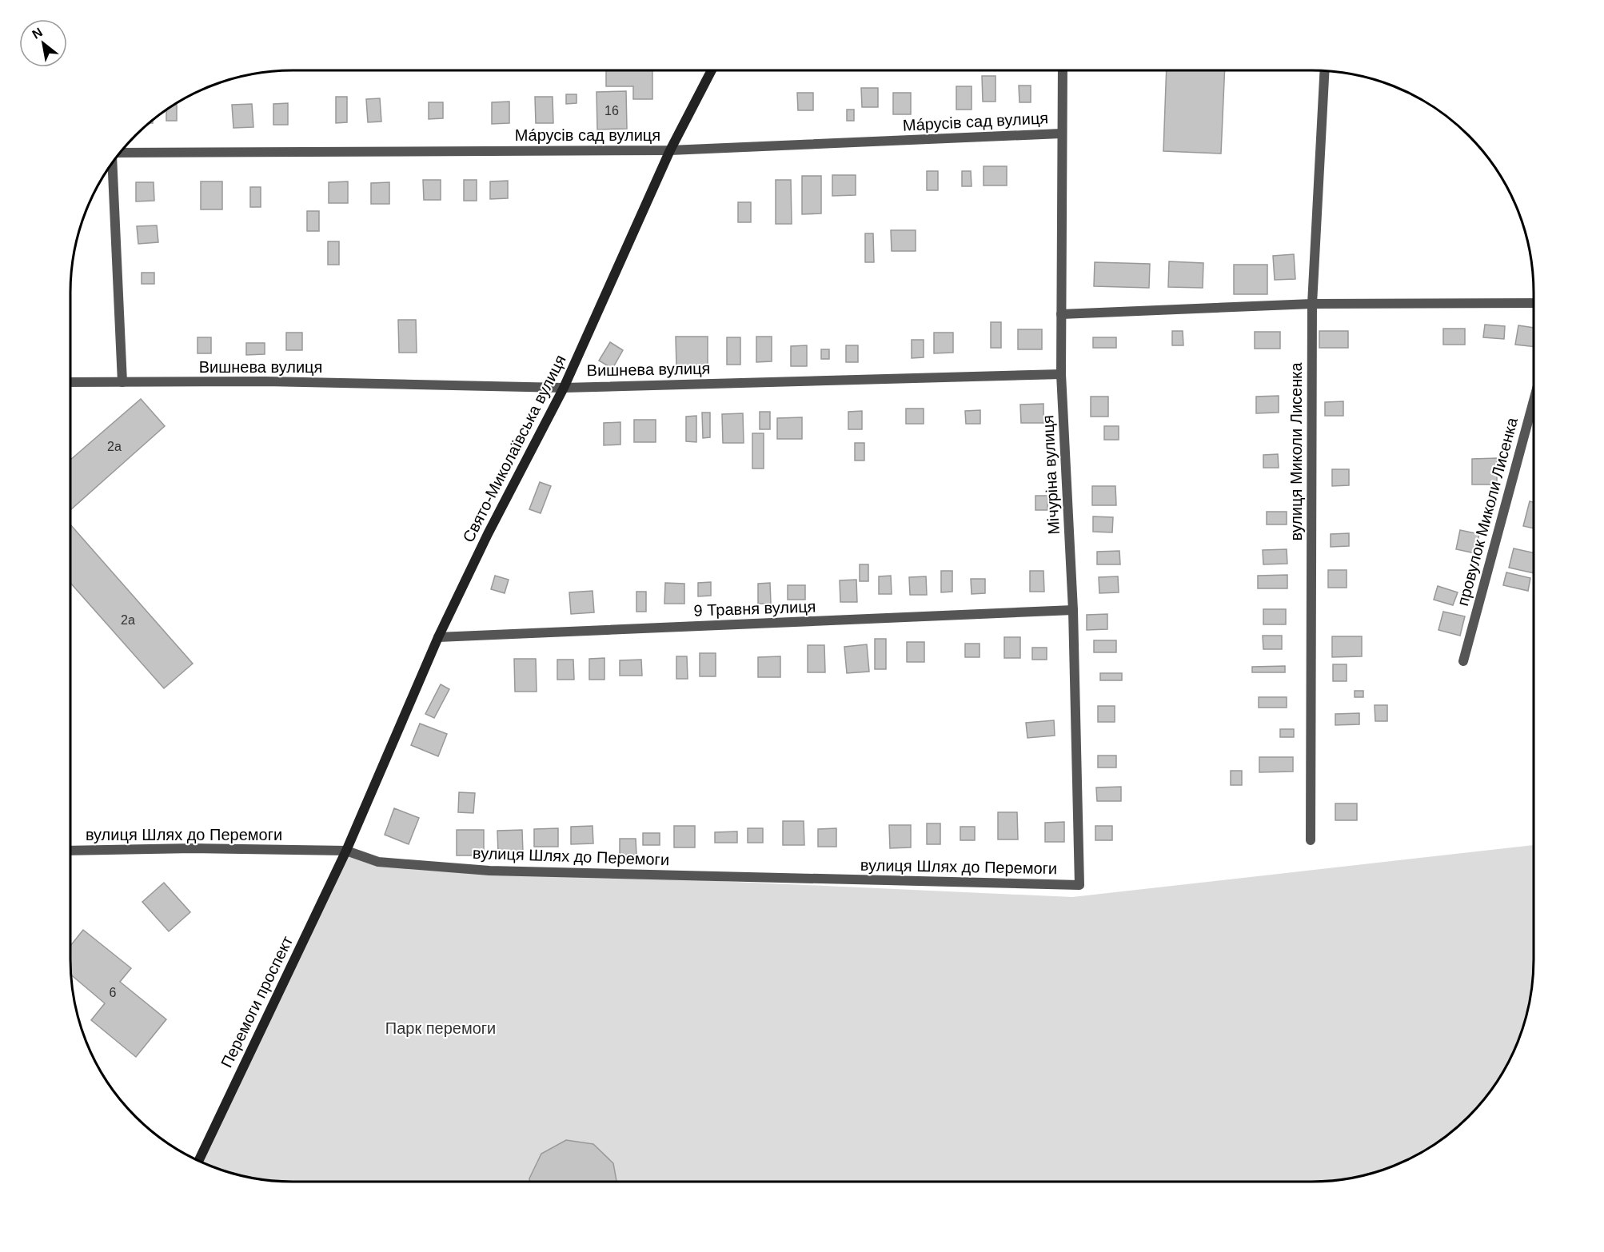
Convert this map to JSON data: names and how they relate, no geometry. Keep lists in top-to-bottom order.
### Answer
{
  "streets": {
    "street": [
      "Мáрусів сад вулиця",
      "Вишнева вулиця",
      "Свято-Миколаївська вулиця",
      "вулиця Миколи Лисенка",
      "Мічуріна вулиця",
      "провулок Миколи Лисенка",
      "9 Травня вулиця",
      "вулиця Шлях до Перемоги",
      "Перемоги проспект"
    ]
  },
  "crossings": [
    ["Мáрусів сад вулиця", "Свято-Миколаївська вулиця"],
    ["Мáрусів сад вулиця", "Мічуріна вулиця"],
    ["Вишнева вулиця", "Свято-Миколаївська вулиця"],
    ["Вишнева вулиця", "Мічуріна вулиця"],
    ["Свято-Миколаївська вулиця", "9 Травня вулиця"],
    ["Свято-Миколаївська вулиця", "вулиця Шлях до Перемоги"],
    ["Свято-Миколаївська вулиця", "Перемоги проспект"],
    ["Мічуріна вулиця", "9 Травня вулиця"],
    ["Мічуріна вулиця", "вулиця Шлях до Перемоги"],
    ["вулиця Шлях до Перемоги", "Перемоги проспект"]
  ],
  "parks": ["Парк перемоги"],
  "house_numbers": [
    "16",
    "2а",
    "2а",
    "6"
  ],
  "north": "top left"
}
